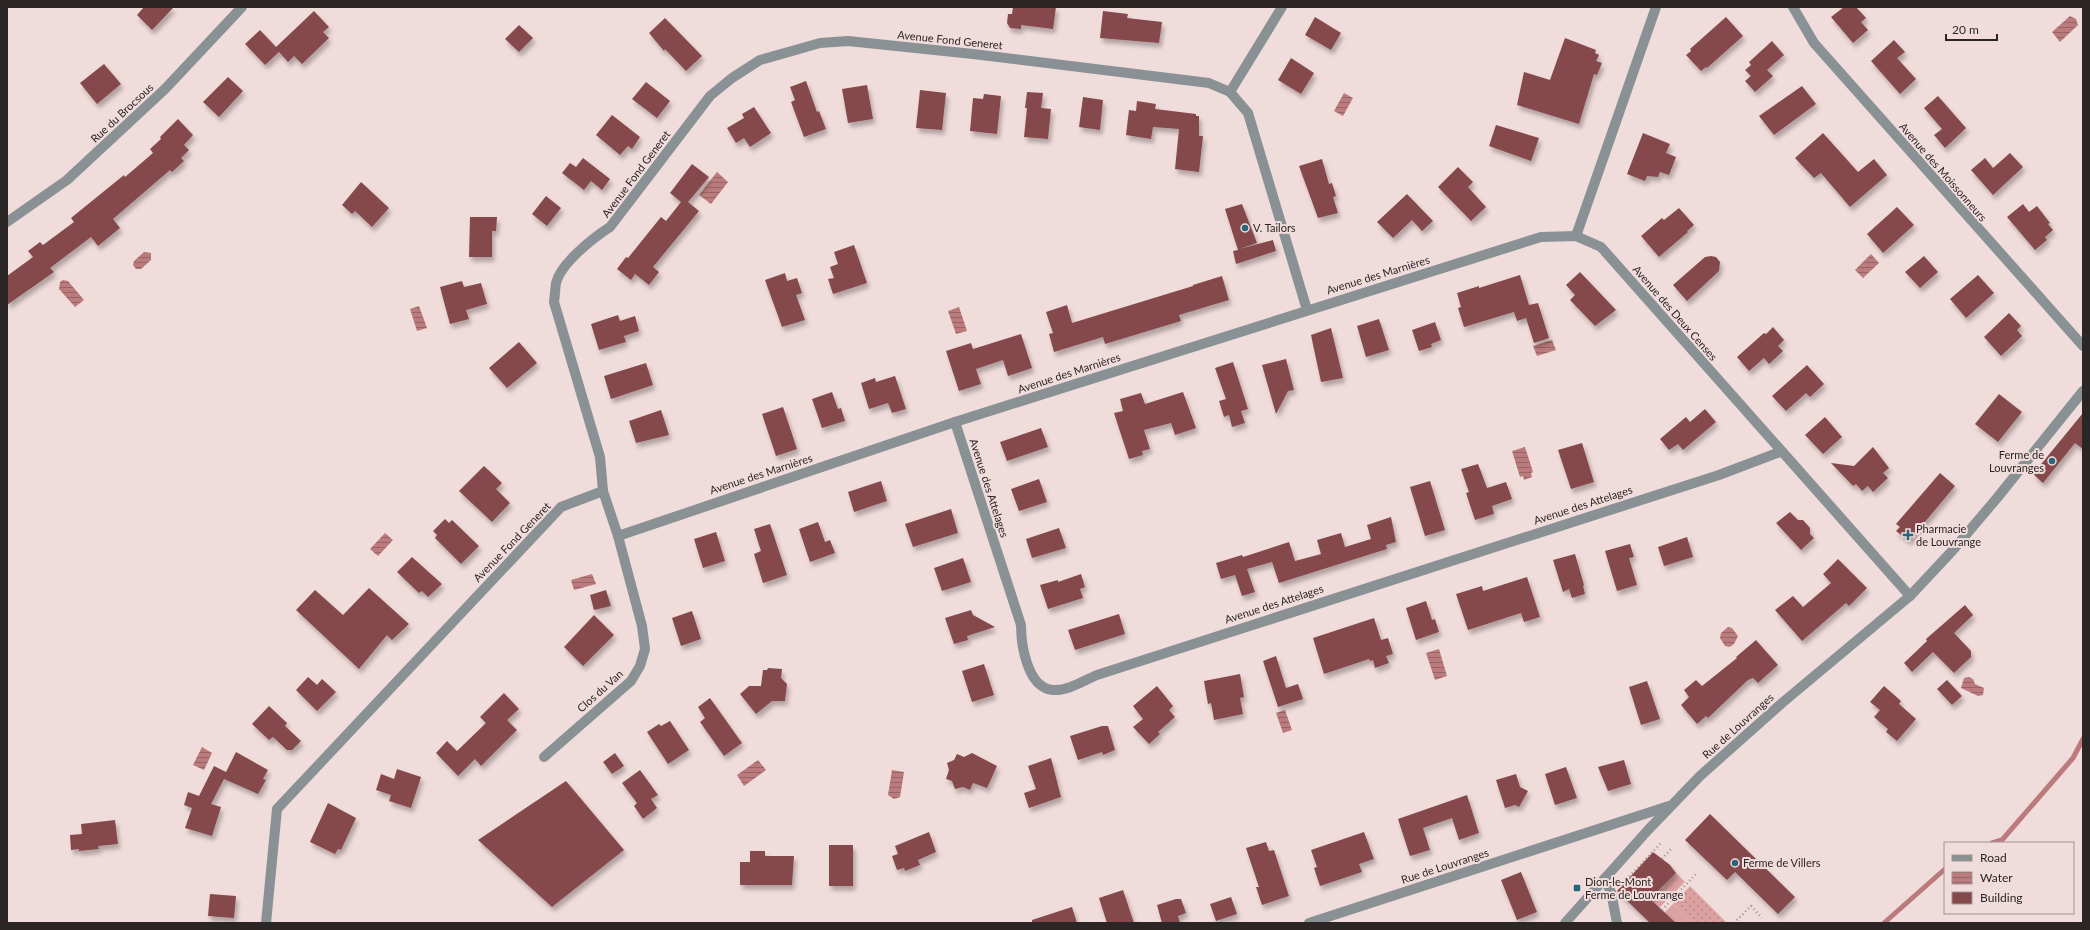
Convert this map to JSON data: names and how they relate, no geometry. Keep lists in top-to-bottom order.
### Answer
{
  "streets": {
    "street": [
      "Avenue Fond Generet",
      "Rue du Brocsous",
      "Avenue des Moissonneurs",
      "Avenue des Marnières",
      "Avenue des Deux Censes",
      "Avenue des Attelages",
      "Clos du Van",
      "Rue de Louvranges"
    ]
  },
  "crossings": [
    ["Avenue Fond Generet", "Avenue des Marnières"],
    ["Avenue des Marnières", "Avenue des Deux Censes"],
    ["Avenue des Marnières", "Avenue des Attelages"],
    ["Avenue des Marnières", "Clos du Van"],
    ["Avenue des Deux Censes", "Avenue des Attelages"],
    ["Avenue des Deux Censes", "Rue de Louvranges"]
  ],
  "places": {
    "other": ["V. Tailors", "Ferme de Louvranges", "Ferme de Villers"],
    "health": ["Pharmacie de Louvrange"],
    "transit": ["Dion-le-Mont Ferme de Louvrange"]
  },
  "legend": ["Road", "Water", "Building"],
  "scale_bar": "20 m"
}
